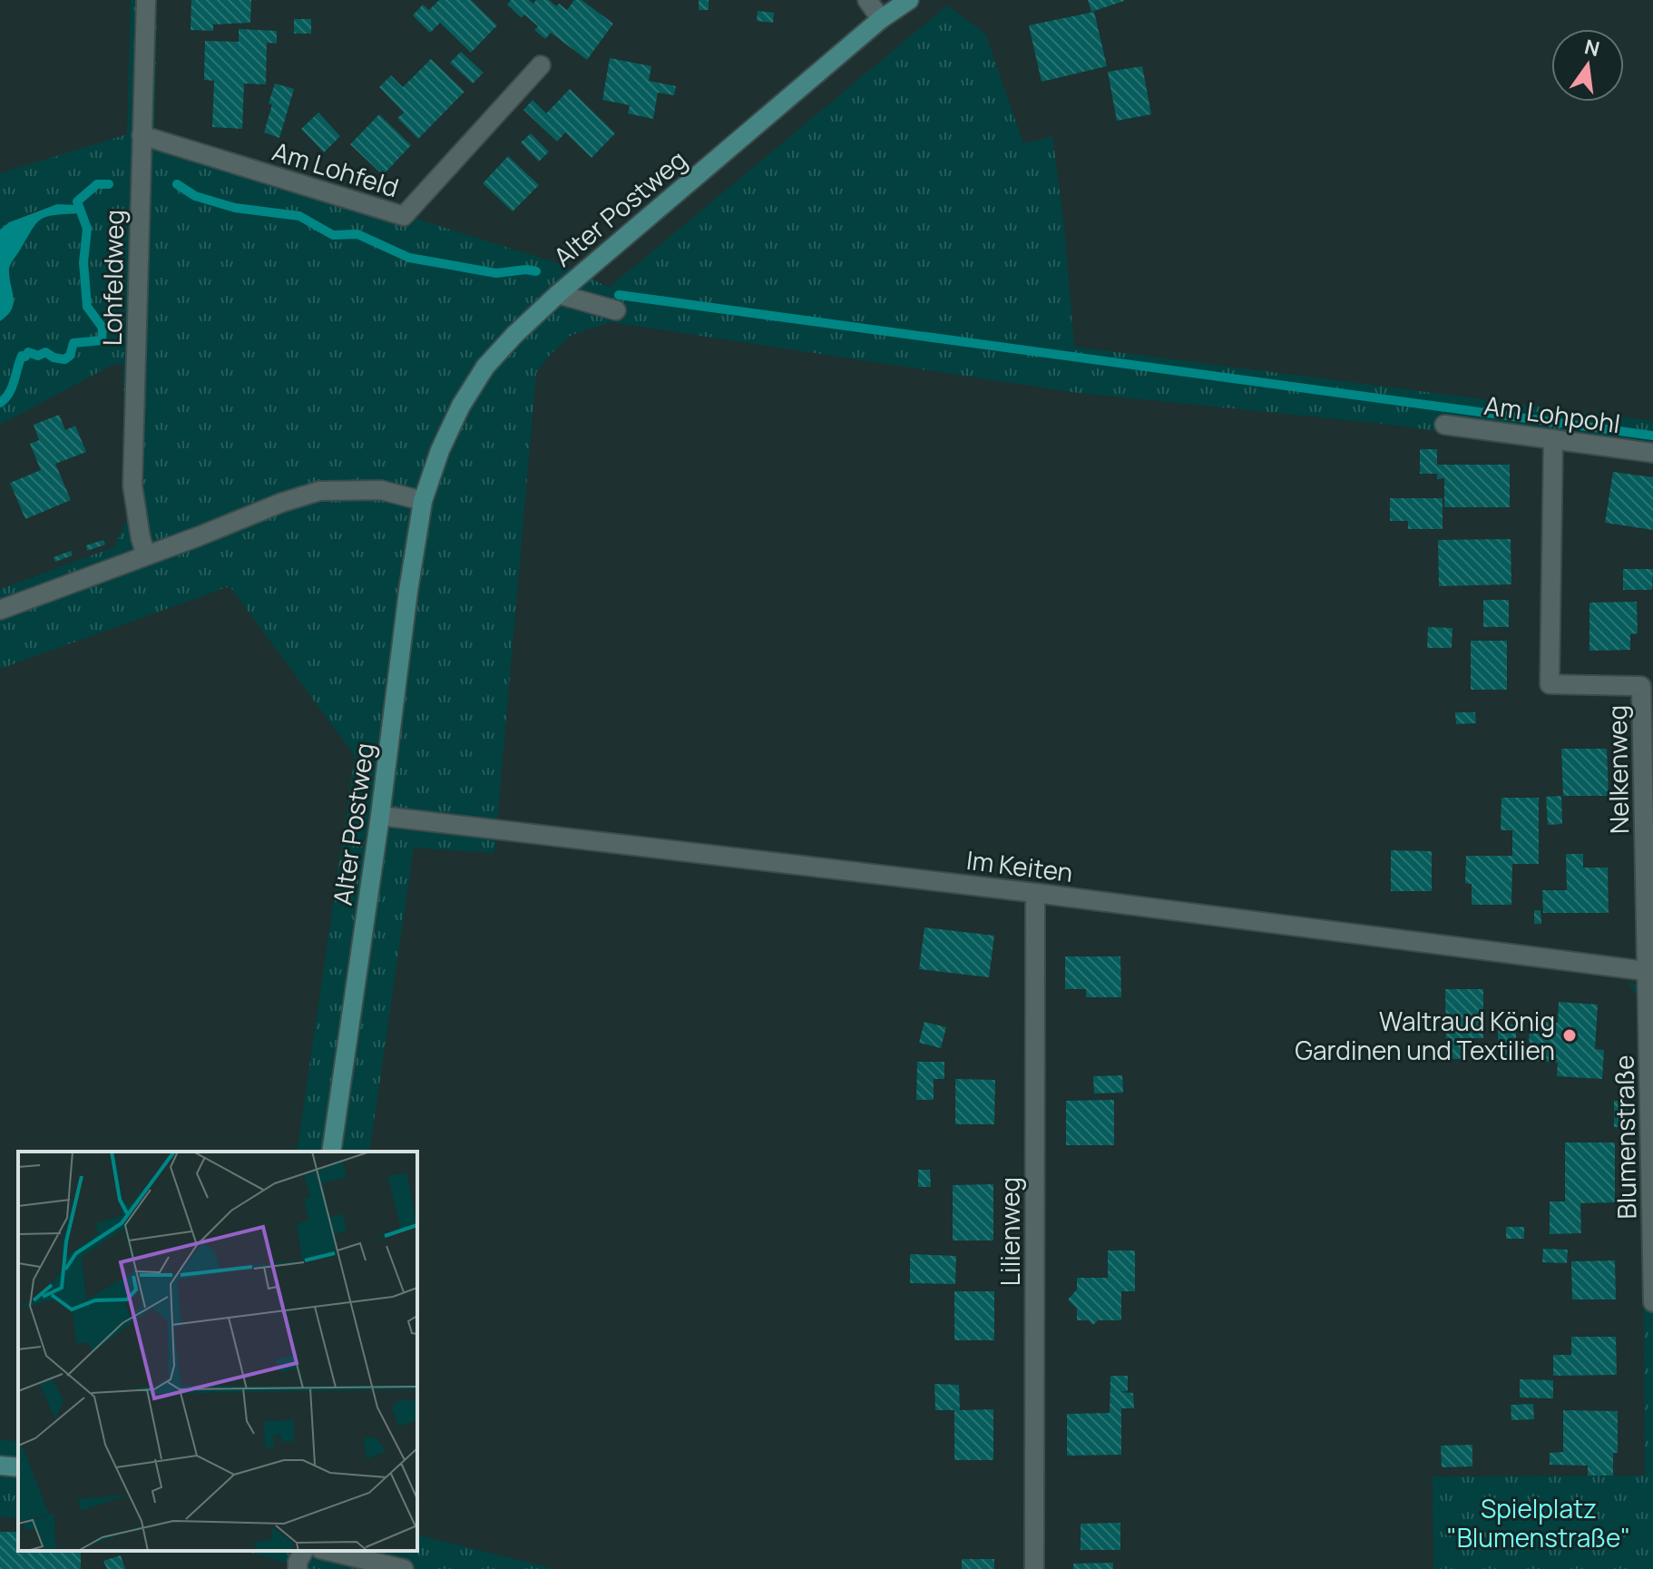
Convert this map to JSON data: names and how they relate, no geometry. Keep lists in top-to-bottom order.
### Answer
{
  "streets": {
    "street": [
      "Am Lohfeld",
      "Alter Postweg",
      "Lohfeldweg",
      "Am Lohpohl",
      "Nelkenweg",
      "Im Keiten",
      "Blumenstraße",
      "Lilienweg"
    ]
  },
  "crossings": [
    ["Am Lohfeld", "Lohfeldweg"],
    ["Alter Postweg", "Im Keiten"],
    ["Am Lohpohl", "Nelkenweg"],
    ["Nelkenweg", "Im Keiten"],
    ["Nelkenweg", "Blumenstraße"],
    ["Im Keiten", "Blumenstraße"],
    ["Im Keiten", "Lilienweg"]
  ],
  "parks": ["Spielplatz \"Blumenstraße\""],
  "places": ["Waltraud König Gardinen und Textilien"],
  "north": "top"
}
